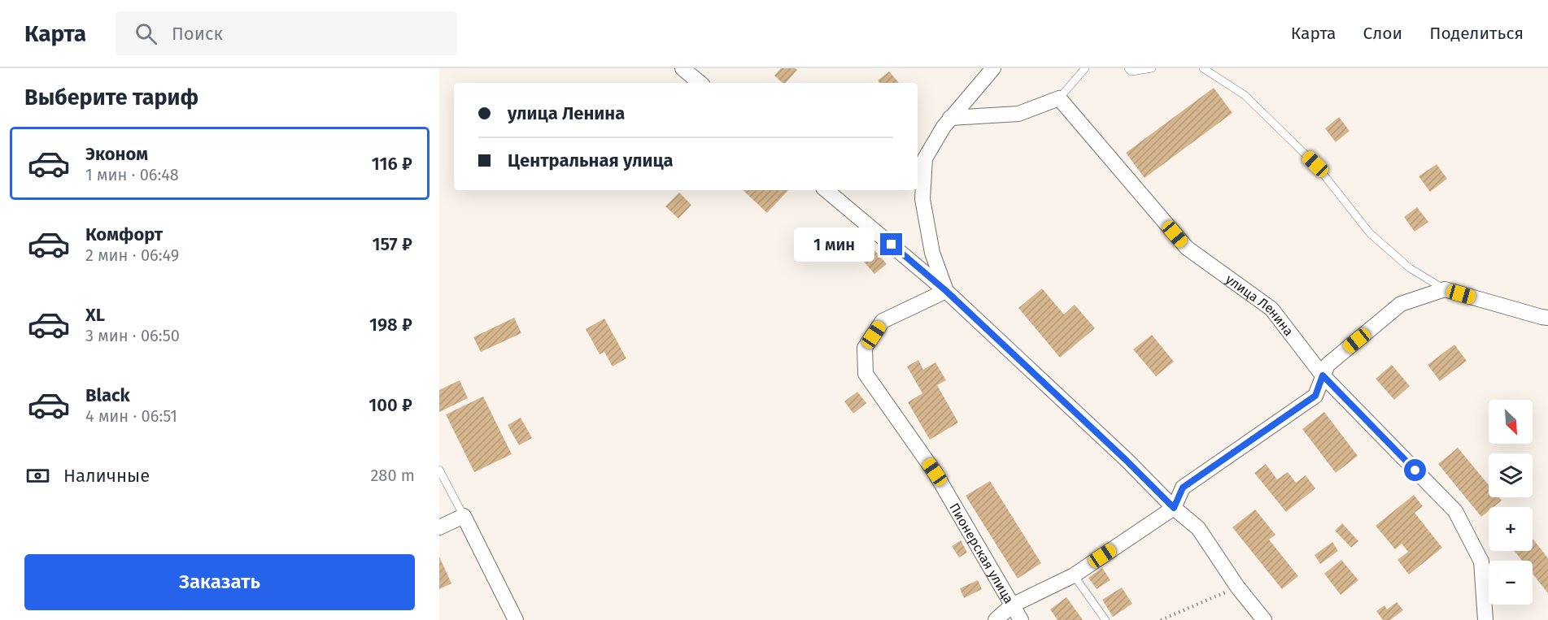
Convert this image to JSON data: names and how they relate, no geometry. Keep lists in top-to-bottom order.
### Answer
{
  "streets": {
    "street": ["улица Ленина", "Пионерская улица"]
  },
  "north": "bottom right",
  "page": {
    "header": "Карта",
    "search": "Поиск",
    "nav": ["Карта", "Слои", "Поделиться"],
    "heading": "Выберите тариф",
    "banner": ["улица Ленина", "Центральная улица"],
    "list": [
      {
        "name": "Эконом",
        "note": "1 мин · 06:48",
        "value": "116 ₽"
      },
      {
        "name": "Комфорт",
        "note": "2 мин · 06:49",
        "value": "157 ₽"
      },
      {
        "name": "XL",
        "note": "3 мин · 06:50",
        "value": "198 ₽"
      },
      {
        "name": "Black",
        "note": "4 мин · 06:51",
        "value": "100 ₽"
      }
    ],
    "bubble": "1 мин",
    "map_buttons": ["+", "−"],
    "pay": ["Наличные", "280 m"],
    "buttons": "Заказать"
  }
}
